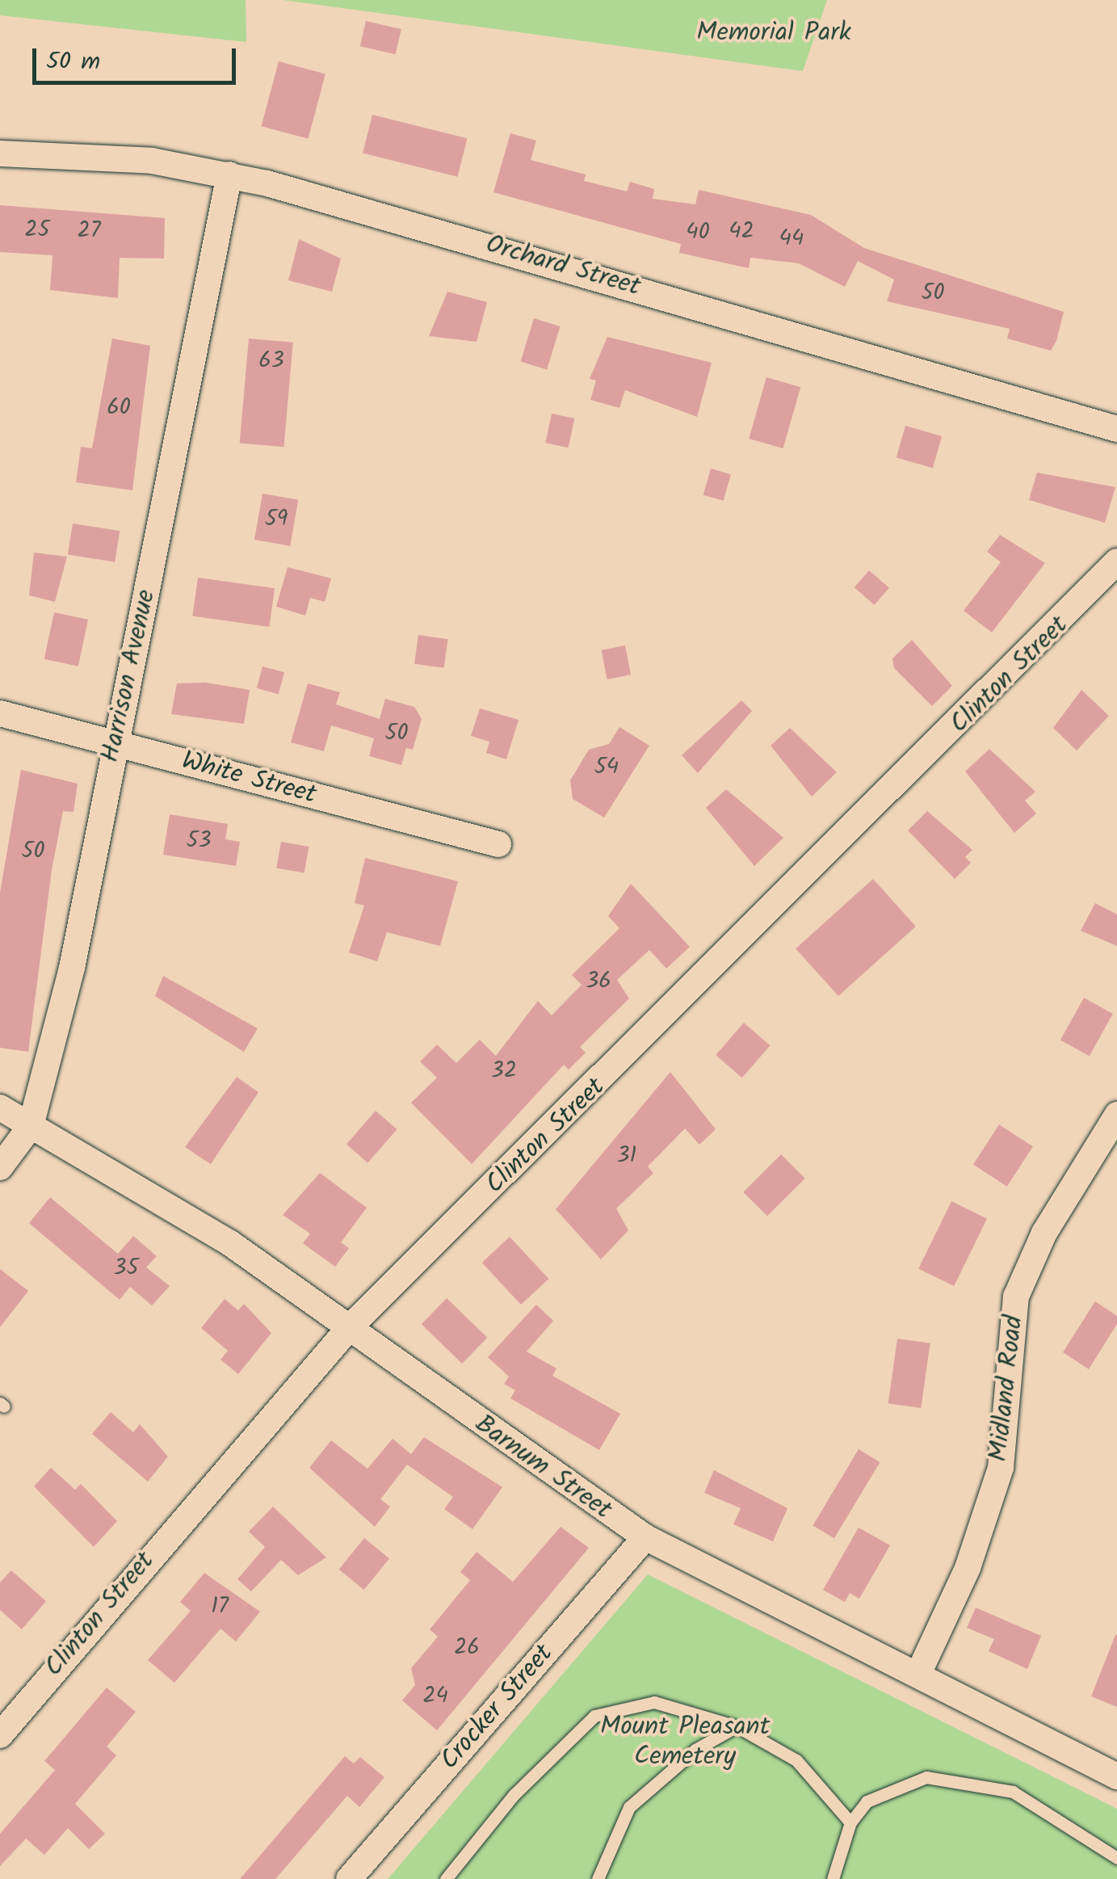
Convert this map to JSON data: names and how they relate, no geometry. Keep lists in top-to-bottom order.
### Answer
{
  "streets": {
    "street": [
      "Orchard Street",
      "Clinton Street",
      "Harrison Avenue",
      "White Street",
      "Midland Road",
      "Barnum Street",
      "Crocker Street"
    ]
  },
  "crossings": [
    ["Orchard Street", "Harrison Avenue"],
    ["Clinton Street", "Barnum Street"],
    ["Harrison Avenue", "White Street"],
    ["Harrison Avenue", "Barnum Street"],
    ["Midland Road", "Barnum Street"],
    ["Barnum Street", "Crocker Street"]
  ],
  "parks": ["Memorial Park", "Mount Pleasant Cemetery"],
  "house_numbers": [
    "25",
    "27",
    "42",
    "40",
    "44",
    "50",
    "63",
    "60",
    "59",
    "50",
    "54",
    "53",
    "50",
    "36",
    "32",
    "31",
    "35",
    "17",
    "26",
    "24"
  ],
  "scale_bar": "50 m"
}
